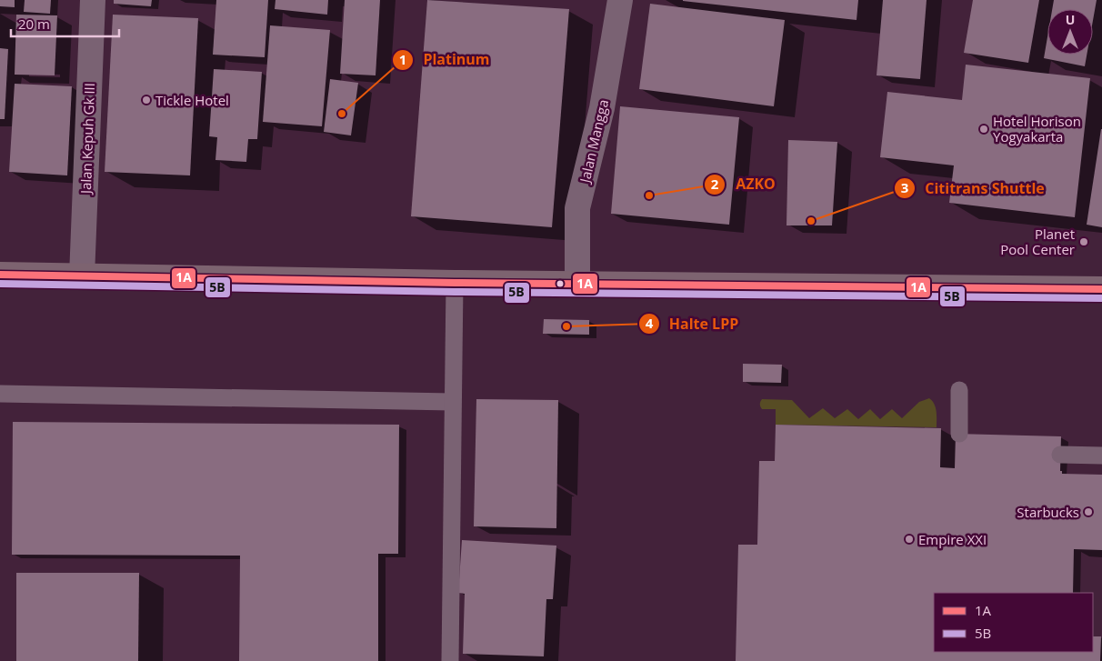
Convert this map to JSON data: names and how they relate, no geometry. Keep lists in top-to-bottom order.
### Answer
{
  "streets": {
    "street": ["Jalan Kepuh Gk III", "Jalan Mangga"]
  },
  "places": [
    "Tickle Hotel",
    "Platinum",
    "Hotel Horison Yogyakarta",
    "AZKO",
    "Cititrans Shuttle",
    "Planet Pool Center",
    "Halte LPP",
    "Starbucks",
    "Empire XXI"
  ],
  "lines": ["transit line 1A", "transit line 5B"],
  "legend": ["1A", "5B"],
  "scale_bar": "20 m",
  "north": "top"
}
